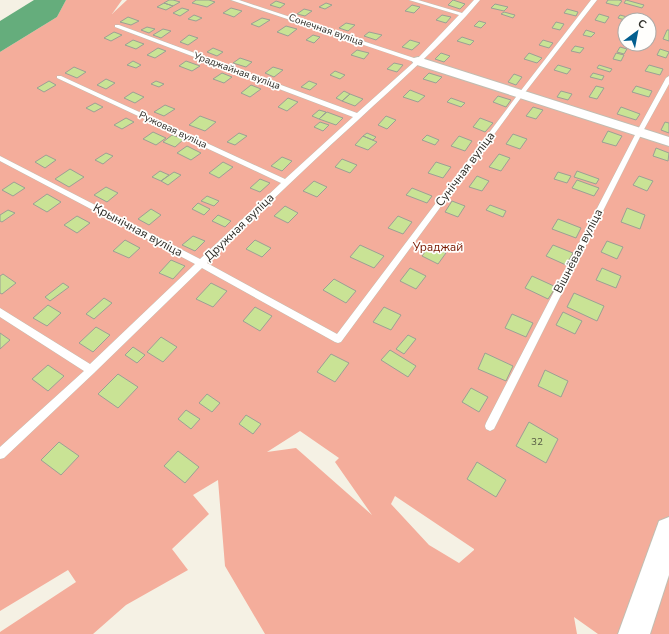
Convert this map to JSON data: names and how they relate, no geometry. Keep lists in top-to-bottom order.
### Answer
{
  "streets": {
    "lane": [
      "Сонечная вуліца",
      "Ураджайная вуліца",
      "Ружовая вуліца",
      "Сунічная вуліца",
      "Дружная вуліца",
      "Крынічная вуліца",
      "Вішнёвая вуліца"
    ]
  },
  "crossings": [
    ["Сонечная вуліца", "Дружная вуліца"],
    ["Ураджайная вуліца", "Дружная вуліца"],
    ["Ружовая вуліца", "Дружная вуліца"],
    ["Сунічная вуліца", "Крынічная вуліца"],
    ["Дружная вуліца", "Крынічная вуліца"]
  ],
  "parks": ["Ураджай"],
  "house_numbers": ["32"],
  "north": "top right"
}
